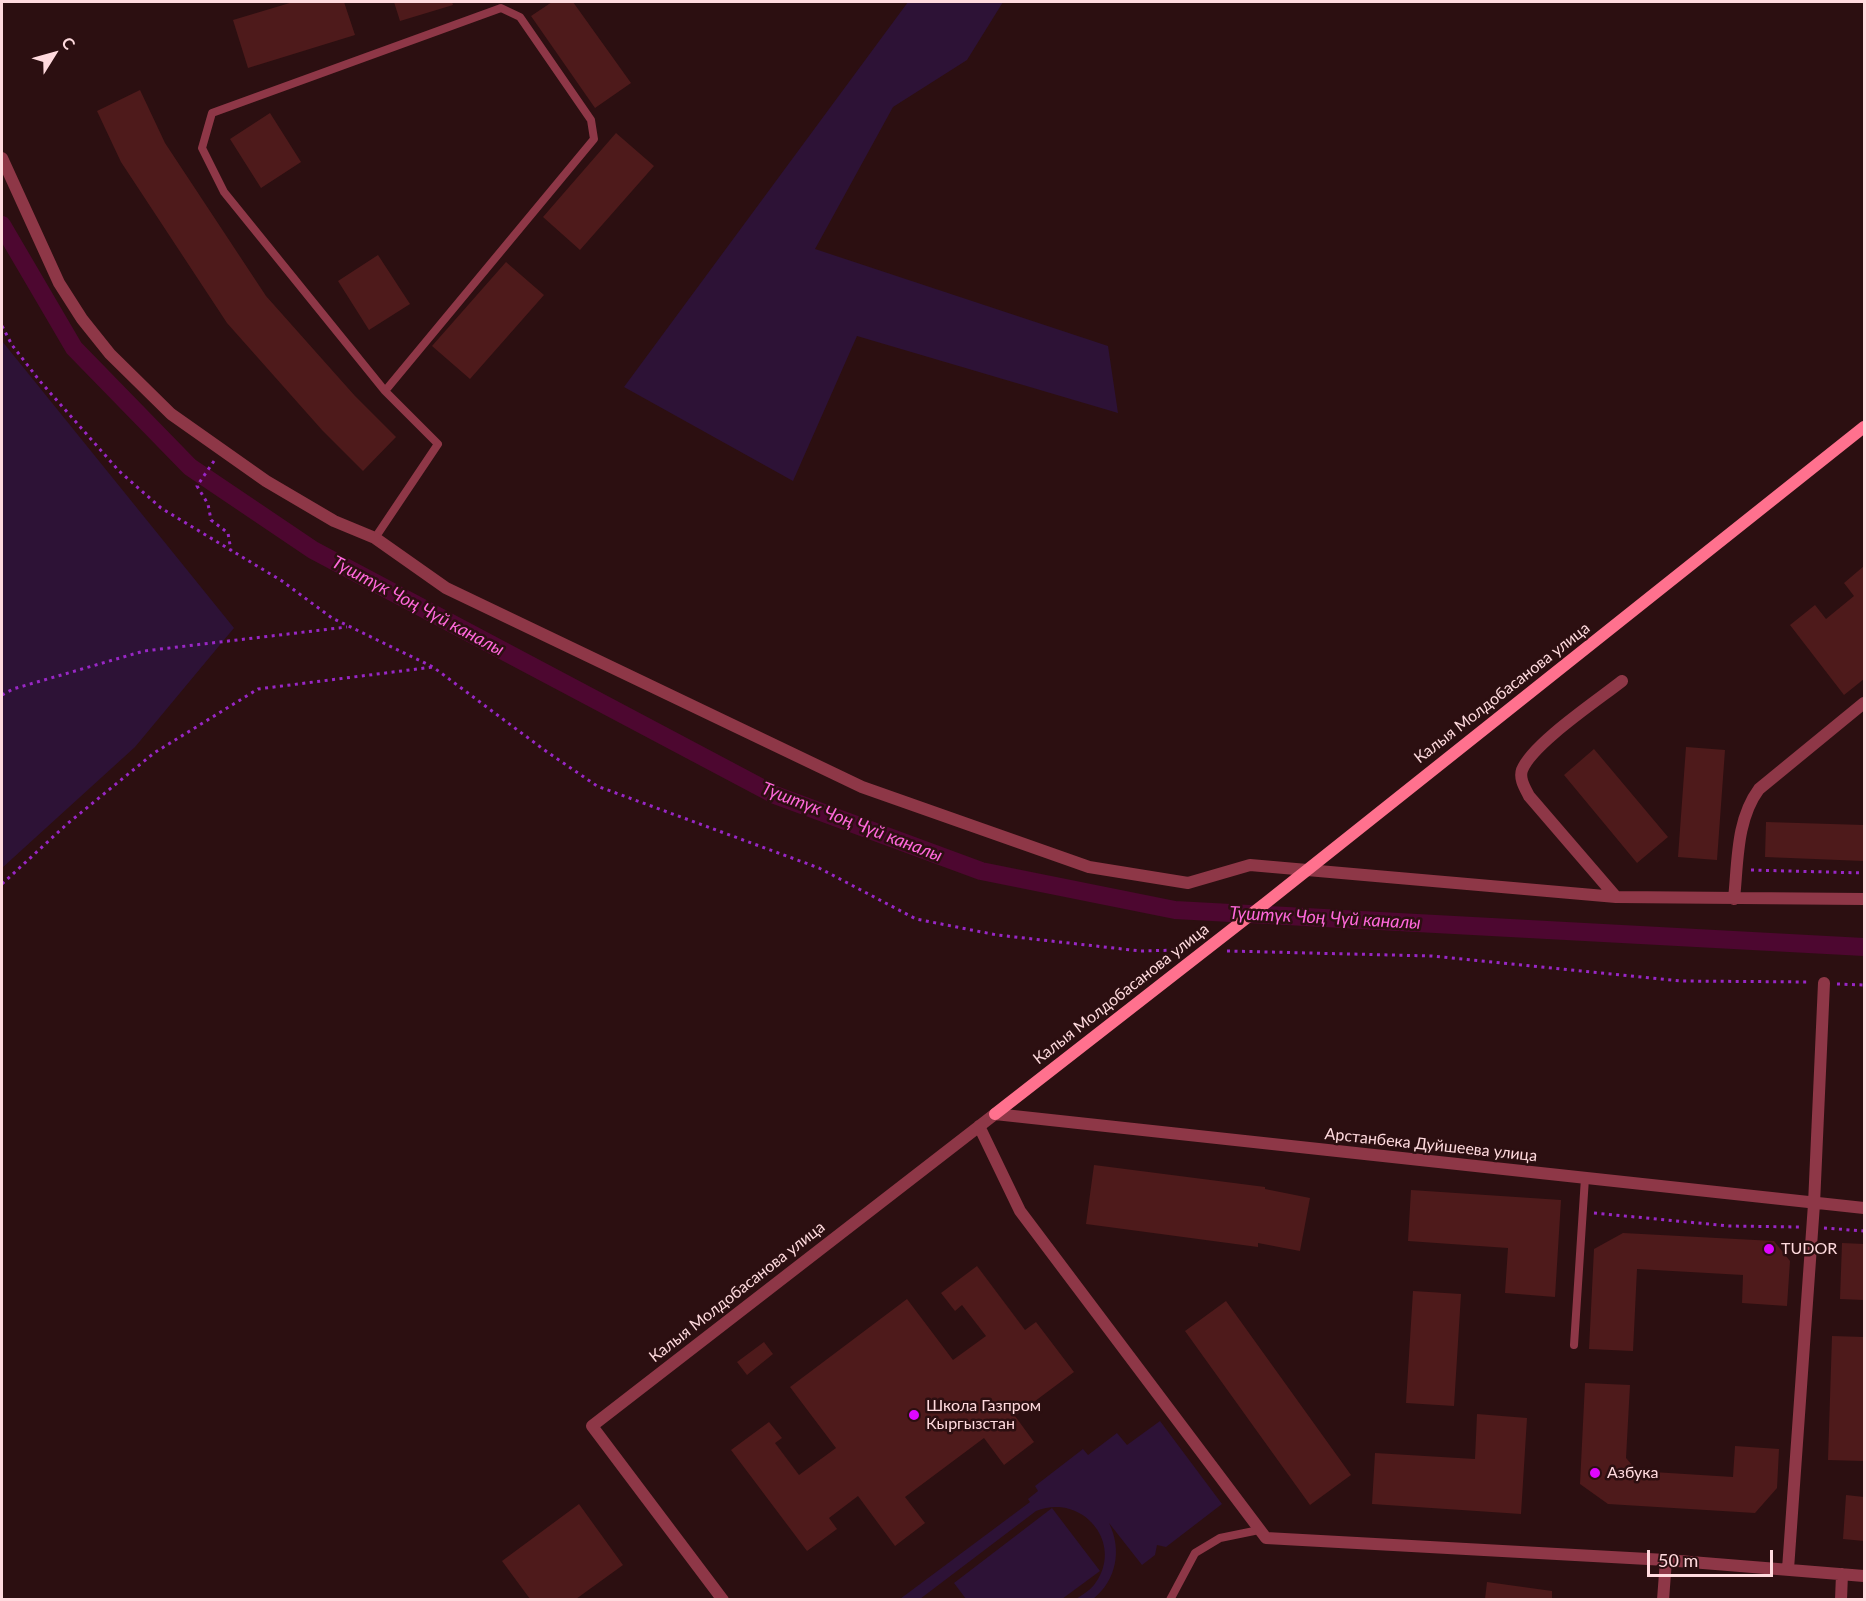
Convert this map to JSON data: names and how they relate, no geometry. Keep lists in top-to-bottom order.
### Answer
{
  "streets": {
    "street": ["Калыя Молдобасанова улица", "Арстанбека Дуйшеева улица"]
  },
  "crossings": [
    ["Калыя Молдобасанова улица", "Арстанбека Дуйшеева улица"]
  ],
  "water": ["Түштүк Чоң Чүй каналы"],
  "places": ["TUDOR", "Школа Газпром Кыргызстан", "Азбука"],
  "scale_bar": "50 m",
  "north": "top right"
}
